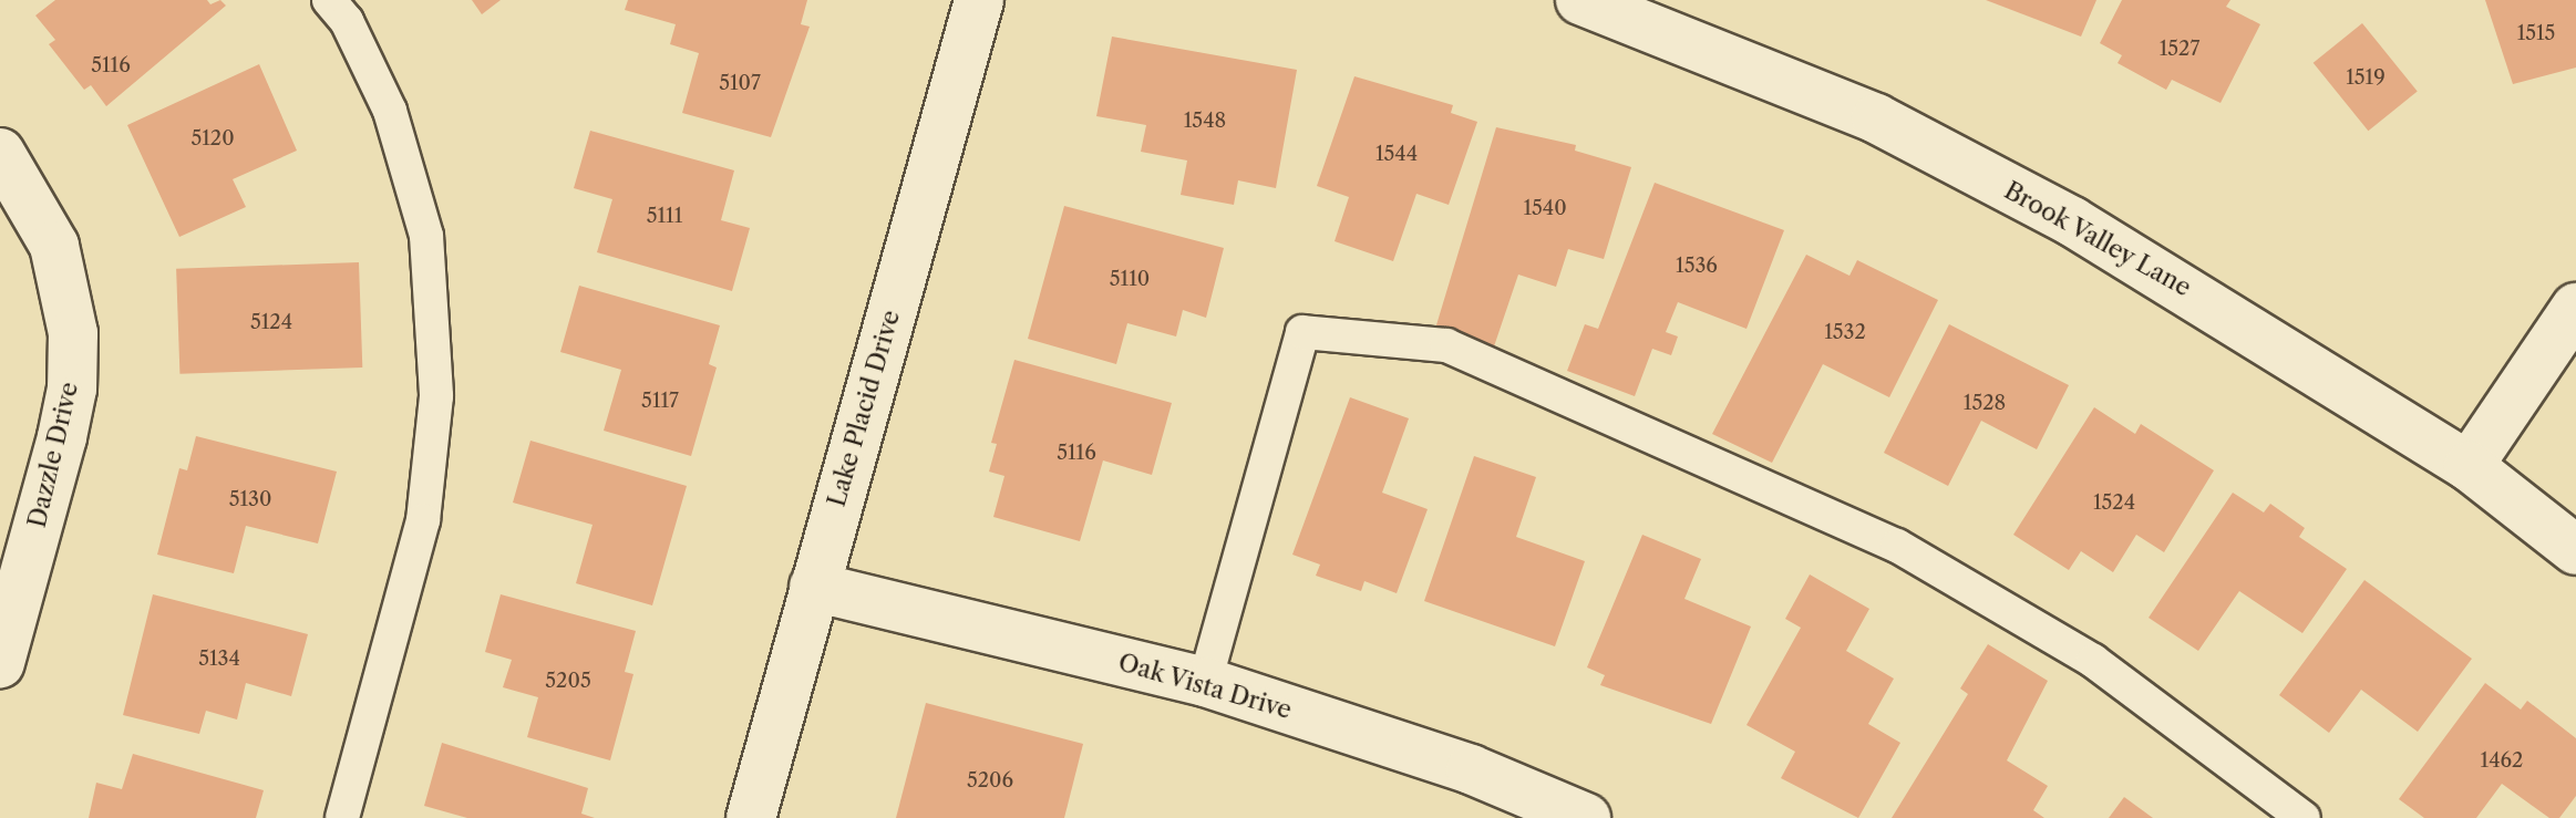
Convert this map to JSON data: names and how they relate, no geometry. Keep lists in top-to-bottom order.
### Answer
{
  "streets": {
    "street": [
      "Brook Valley Lane",
      "Lake Placid Drive",
      "Dazzle Drive",
      "Oak Vista Drive"
    ]
  },
  "crossings": [
    ["Lake Placid Drive", "Oak Vista Drive"]
  ],
  "house_numbers": [
    "1515",
    "1527",
    "5116",
    "1519",
    "5107",
    "1548",
    "5120",
    "1544",
    "1540",
    "5111",
    "1536",
    "5110",
    "5124",
    "1532",
    "5117",
    "1528",
    "5116",
    "5130",
    "1524",
    "5134",
    "5205",
    "1462",
    "5206"
  ]
}
